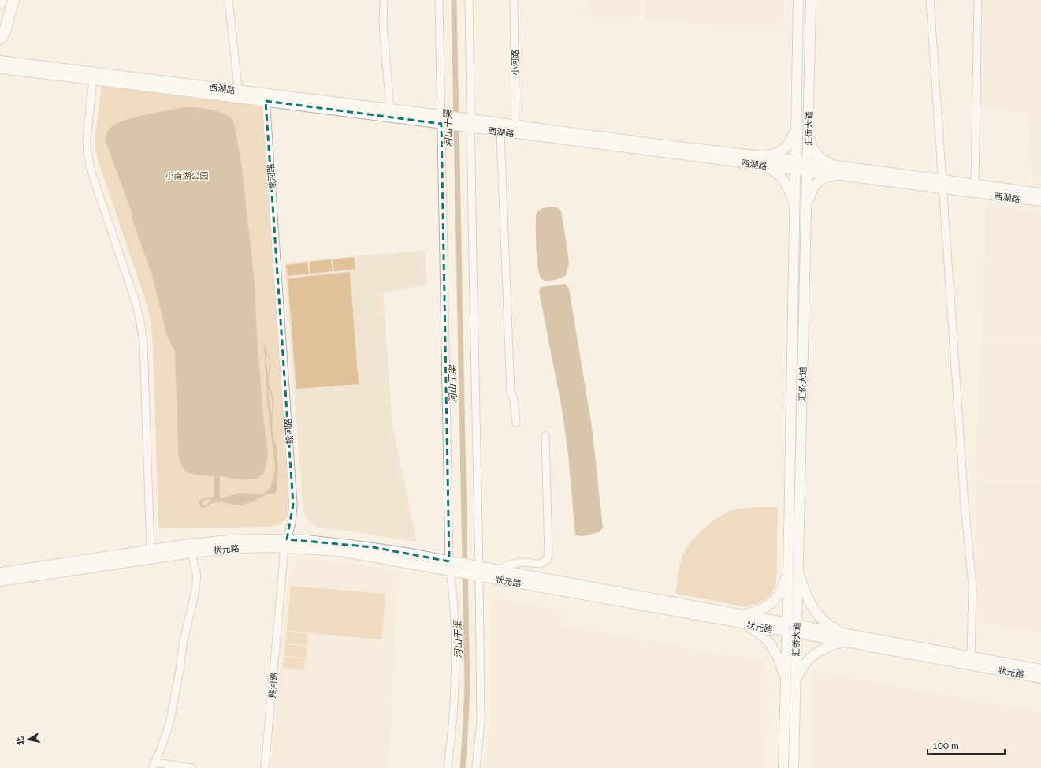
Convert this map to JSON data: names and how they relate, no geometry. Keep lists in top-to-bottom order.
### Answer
{
  "streets": {
    "main road": ["西湖路", "汇侨大道", "状元路"],
    "street": ["小河路", "熊河路"]
  },
  "crossings": [
    ["小河路", "西湖路"],
    ["西湖路", "汇侨大道"],
    ["西湖路", "熊河路"],
    ["汇侨大道", "状元路"],
    ["熊河路", "状元路"]
  ],
  "water": ["河山干渠"],
  "parks": ["小南湖公园"],
  "scale_bar": "100 m",
  "north": "left"
}
